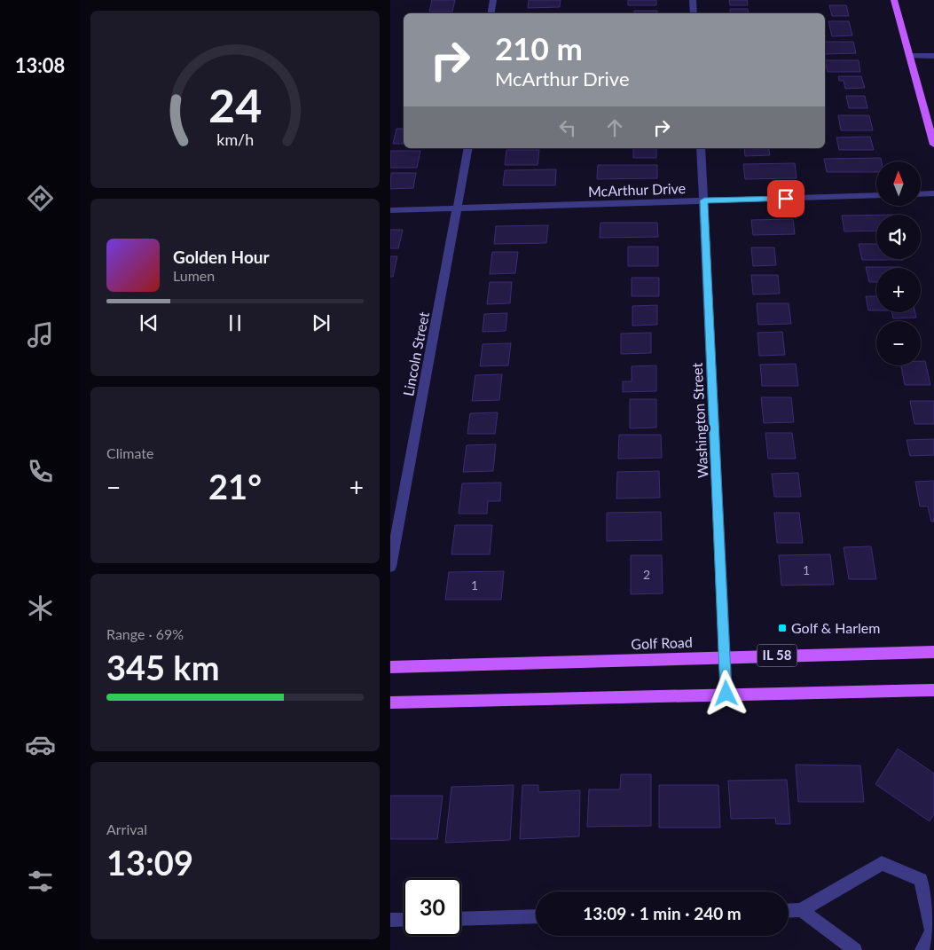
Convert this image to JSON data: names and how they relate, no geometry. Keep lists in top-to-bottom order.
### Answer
{
  "streets": {
    "main road": ["Golf Road", "IL 58"],
    "street": ["McArthur Drive", "Lincoln Street", "Washington Street"]
  },
  "crossings": [
    ["McArthur Drive", "Lincoln Street"],
    ["McArthur Drive", "Washington Street"],
    ["Washington Street", "Golf Road"]
  ],
  "places": {
    "transit": ["Golf & Harlem"]
  },
  "house_numbers": ["1", "2", "1"],
  "north": "top",
  "page": {
    "tabs": "13:08",
    "turn": ["210 m", "McArthur Drive"],
    "map_buttons": ["+", "−"],
    "song": ["Golden Hour", "Lumen"],
    "tile": [
      "Climate",
      ["Range · 69%", "345 km"],
      ["Arrival", "13:09"]
    ],
    "heat": ["−", "21°", "+"],
    "limit": "30",
    "trip": "13:09 · 1 min · 240 m",
    "gauge": ["24", "km/h"]
  }
}
